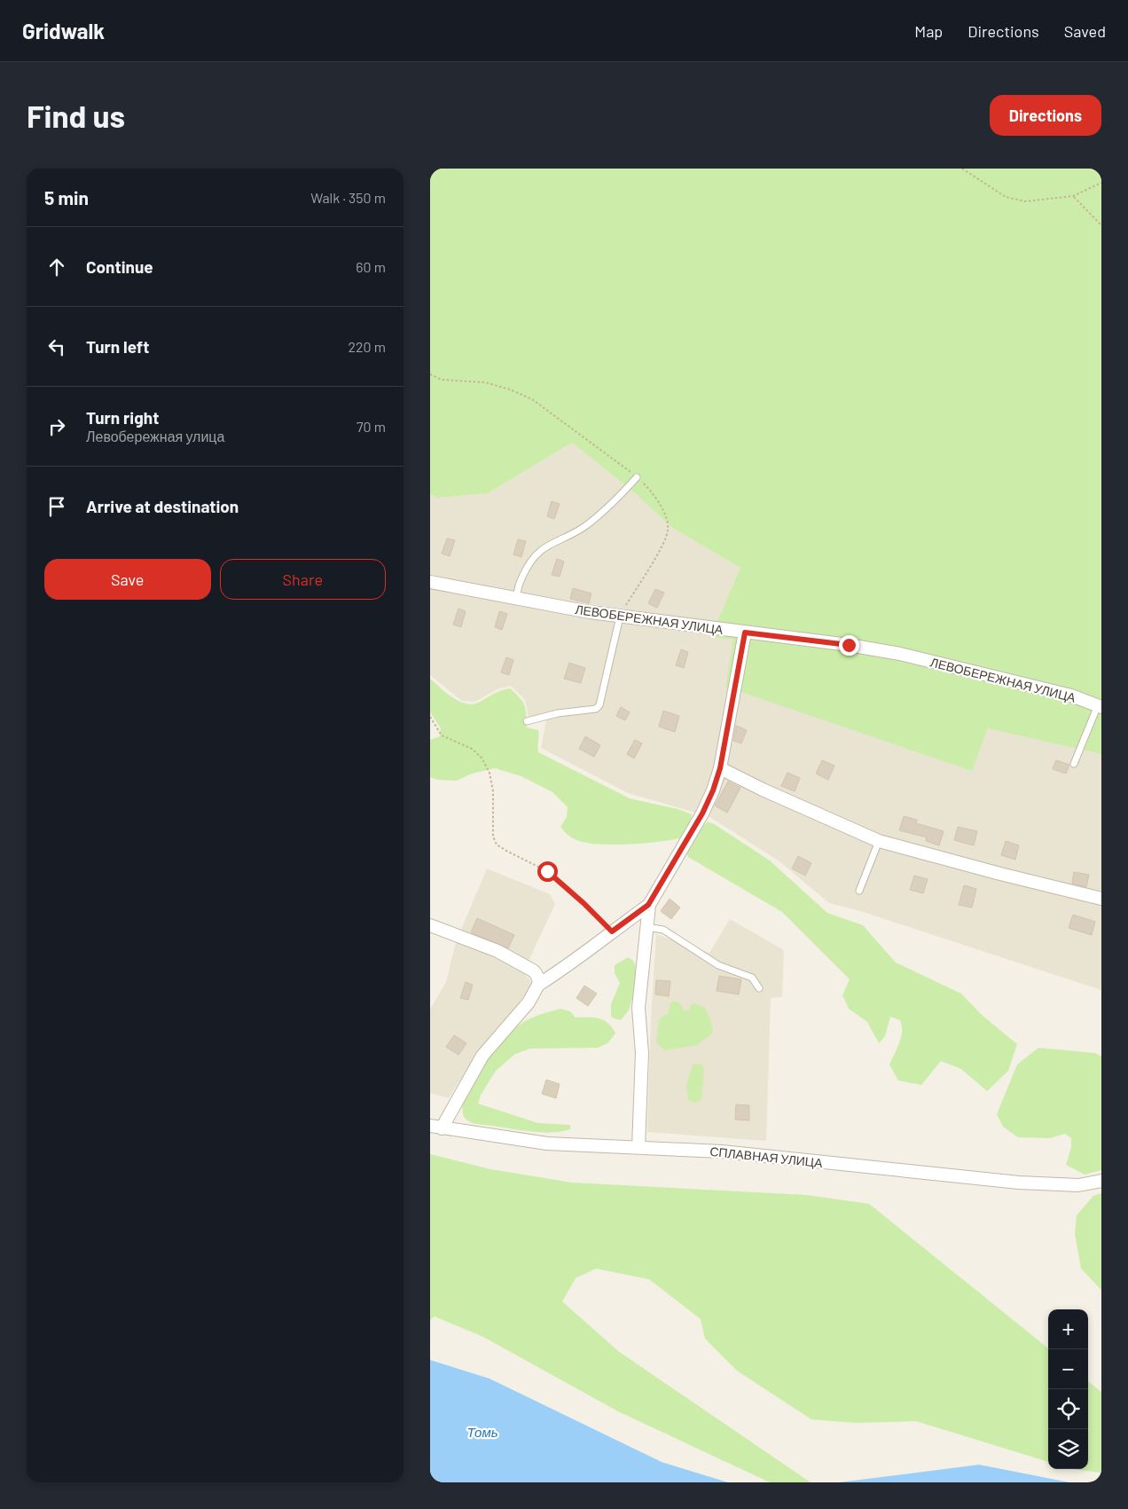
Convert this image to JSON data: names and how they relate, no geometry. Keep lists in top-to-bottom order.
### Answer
{
  "streets": {
    "street": ["ЛЕВОБЕРЕЖНАЯ УЛИЦА", "СПЛАВНАЯ УЛИЦА"]
  },
  "water": ["Томь"],
  "page": {
    "header": "Gridwalk",
    "nav": ["Map", "Directions", "Saved"],
    "buttons": [
      "Directions",
      ["Save", "Share"]
    ],
    "title": "Find us",
    "heading": ["5 min", "Walk · 350 m"],
    "list": [
      ["Continue", "60 m"],
      ["Turn left", "220 m"],
      ["Turn right", "Левобережная улица", "70 m"],
      "Arrive at destination"
    ],
    "map_buttons": ["+", "−"]
  }
}
